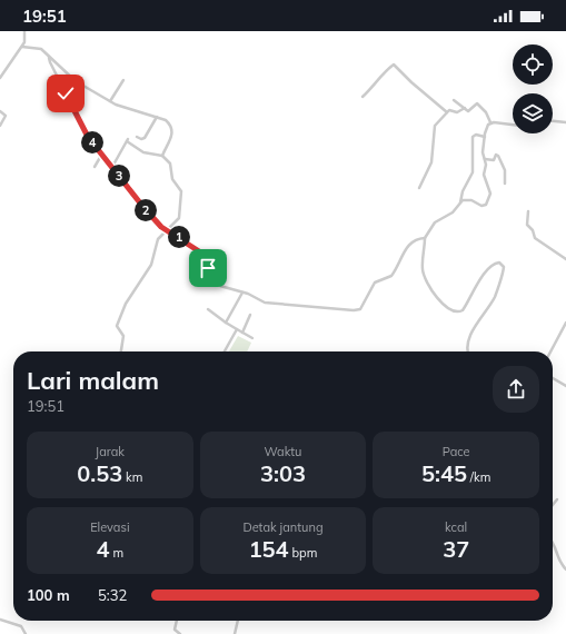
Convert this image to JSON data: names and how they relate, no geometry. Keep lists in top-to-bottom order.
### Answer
{
  "page": {
    "status": "19:51",
    "pins": [
      "4",
      "3",
      "2",
      "1"
    ],
    "heading": ["Lari malam", "19:51"],
    "stats": [
      ["Jarak", "0.53 km"],
      ["Waktu", "3:03"],
      ["Pace", "5:45 /km"],
      ["Elevasi", "4 m"],
      ["Detak jantung", "154 bpm"],
      ["kcal", "37"]
    ],
    "list": [
      {
        "name": "100 m",
        "note": "5:32"
      }
    ]
  }
}
